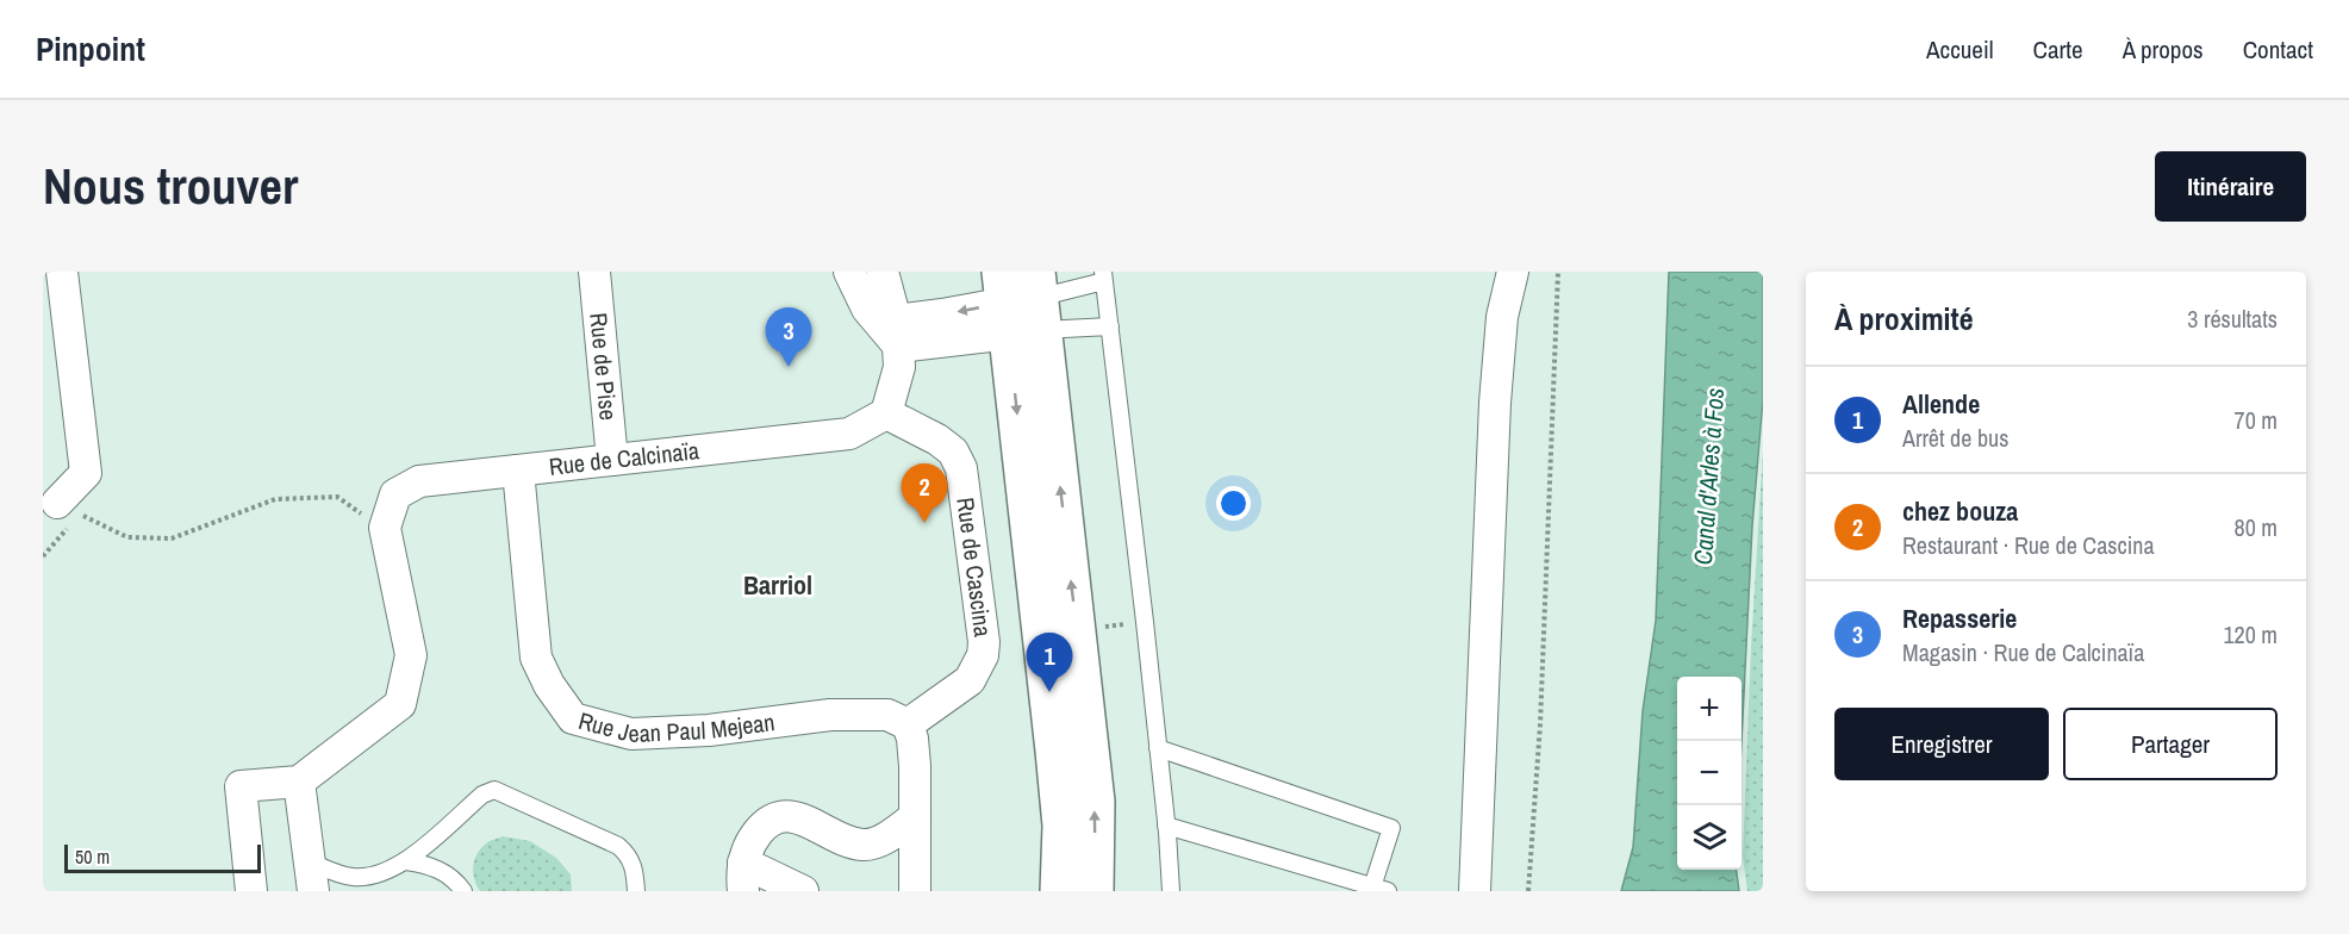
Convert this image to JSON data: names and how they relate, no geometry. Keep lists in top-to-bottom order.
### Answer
{
  "streets": {
    "street": [
      "Rue de Pise",
      "Rue de Calcinaïa",
      "Rue de Cascina",
      "Rue Jean Paul Mejean"
    ]
  },
  "crossings": [
    ["Rue de Pise", "Rue de Calcinaïa"],
    ["Rue de Calcinaïa", "Rue de Cascina"],
    ["Rue de Calcinaïa", "Rue Jean Paul Mejean"],
    ["Rue de Cascina", "Rue Jean Paul Mejean"]
  ],
  "districts": ["Barriol"],
  "water": ["Canal d'Arles à Fos"],
  "scale_bar": "50 m",
  "page": {
    "header": "Pinpoint",
    "nav": [
      "Accueil",
      "Carte",
      "À propos",
      "Contact"
    ],
    "buttons": [
      "Itinéraire",
      ["Enregistrer", "Partager"]
    ],
    "title": "Nous trouver",
    "heading": ["À proximité", "3 résultats"],
    "pins": ["3", "2", "1"],
    "list": [
      {
        "mark": "1",
        "name": "Allende",
        "note": "Arrêt de bus",
        "value": "70 m"
      },
      {
        "mark": "2",
        "name": "chez bouza",
        "note": "Restaurant · Rue de Cascina",
        "value": "80 m"
      },
      {
        "mark": "3",
        "name": "Repasserie",
        "note": "Magasin · Rue de Calcinaïa",
        "value": "120 m"
      }
    ],
    "map_buttons": ["+", "−"],
    "scale": "50 m"
  }
}
